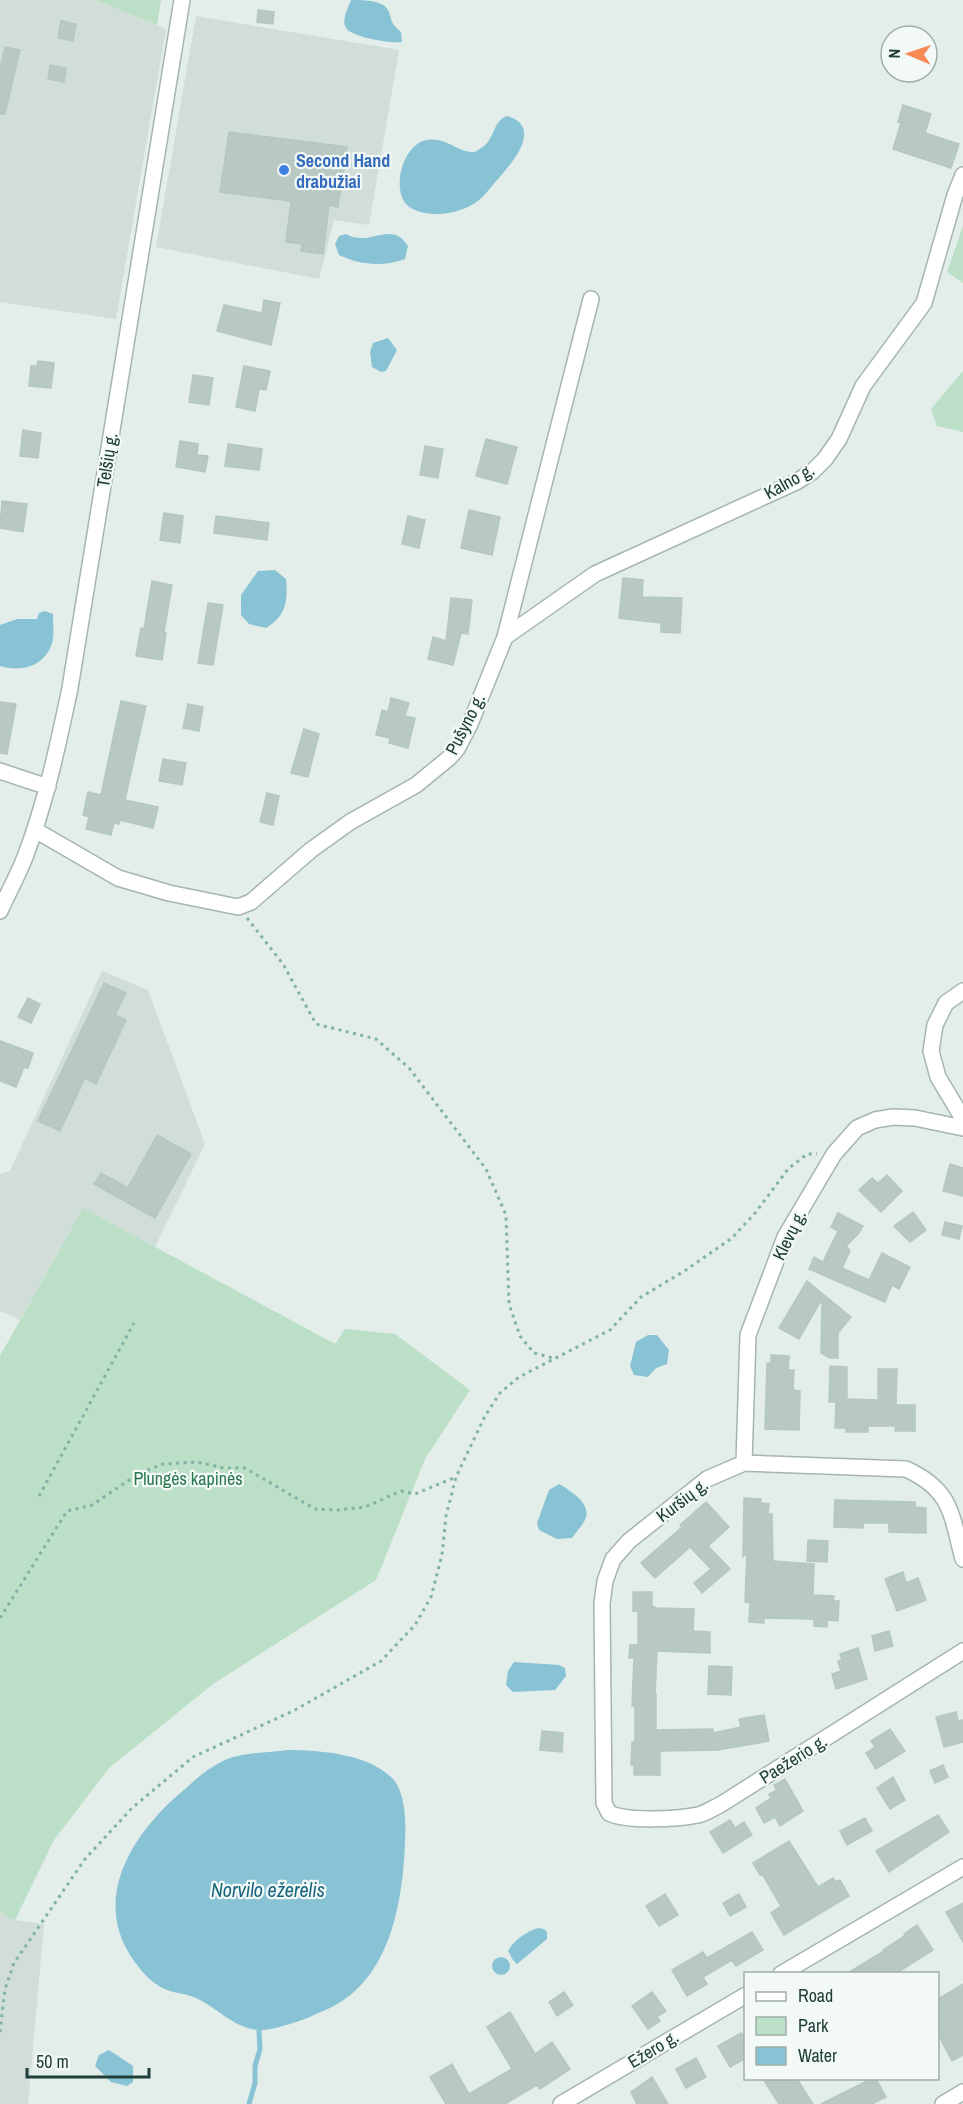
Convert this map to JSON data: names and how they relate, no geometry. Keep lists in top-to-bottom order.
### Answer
{
  "streets": {
    "street": [
      "Telšių g.",
      "Kalno g.",
      "Pušyno g.",
      "Klevų g.",
      "Kuršių g.",
      "Paežerio g.",
      "Ežero g."
    ]
  },
  "crossings": [
    ["Kalno g.", "Pušyno g."],
    ["Klevų g.", "Kuršių g."],
    ["Kuršių g.", "Paežerio g."]
  ],
  "water": ["Norvilo ežerėlis"],
  "parks": ["Plungės kapinės"],
  "places": ["Second Hand drabužiai"],
  "legend": ["Road", "Park", "Water"],
  "scale_bar": "50 m",
  "north": "left"
}
